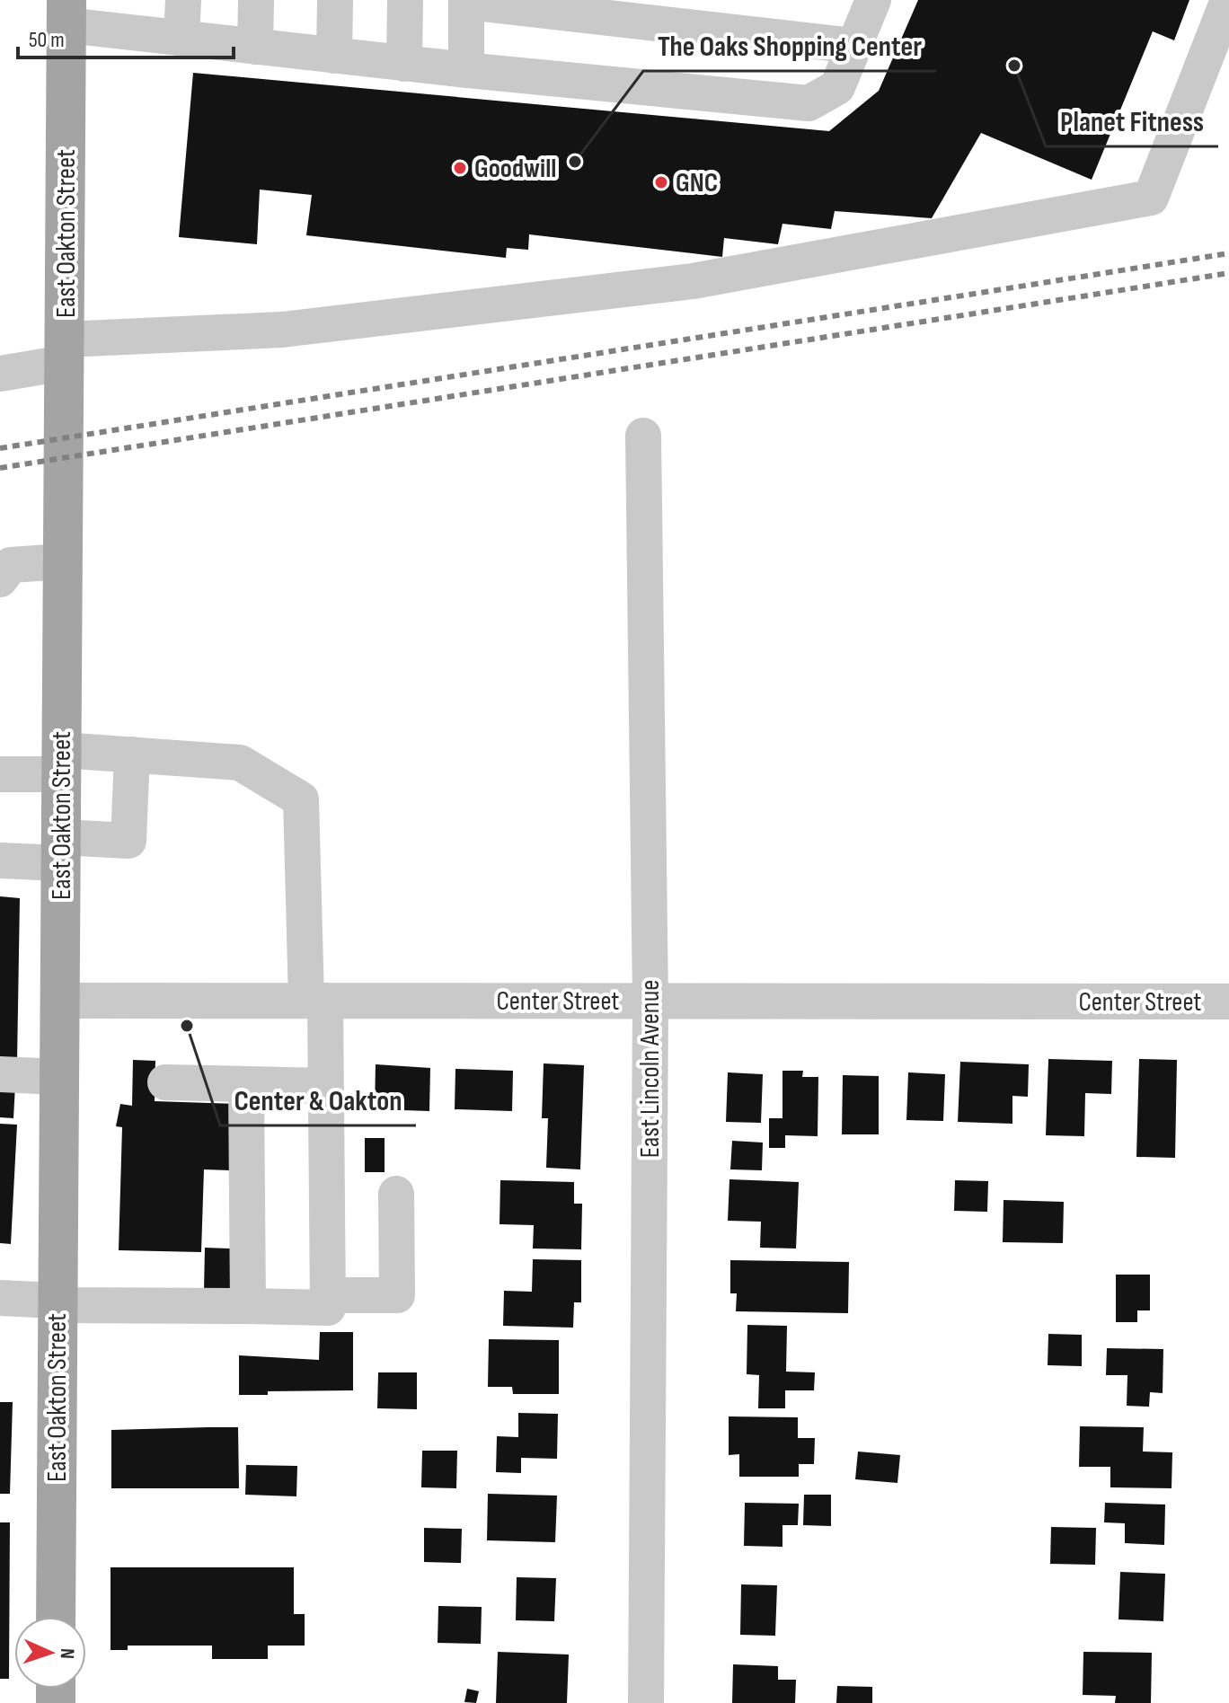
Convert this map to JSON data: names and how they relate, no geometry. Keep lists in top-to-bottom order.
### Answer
{
  "streets": {
    "main road": ["East Oakton Street"],
    "street": ["Center Street", "East Lincoln Avenue"]
  },
  "crossings": [
    ["East Oakton Street", "Center Street"],
    ["Center Street", "East Lincoln Avenue"]
  ],
  "places": [
    "Planet Fitness",
    "The Oaks Shopping Center",
    "Goodwill",
    "GNC",
    "Center & Oakton"
  ],
  "scale_bar": "50 m",
  "north": "right"
}
